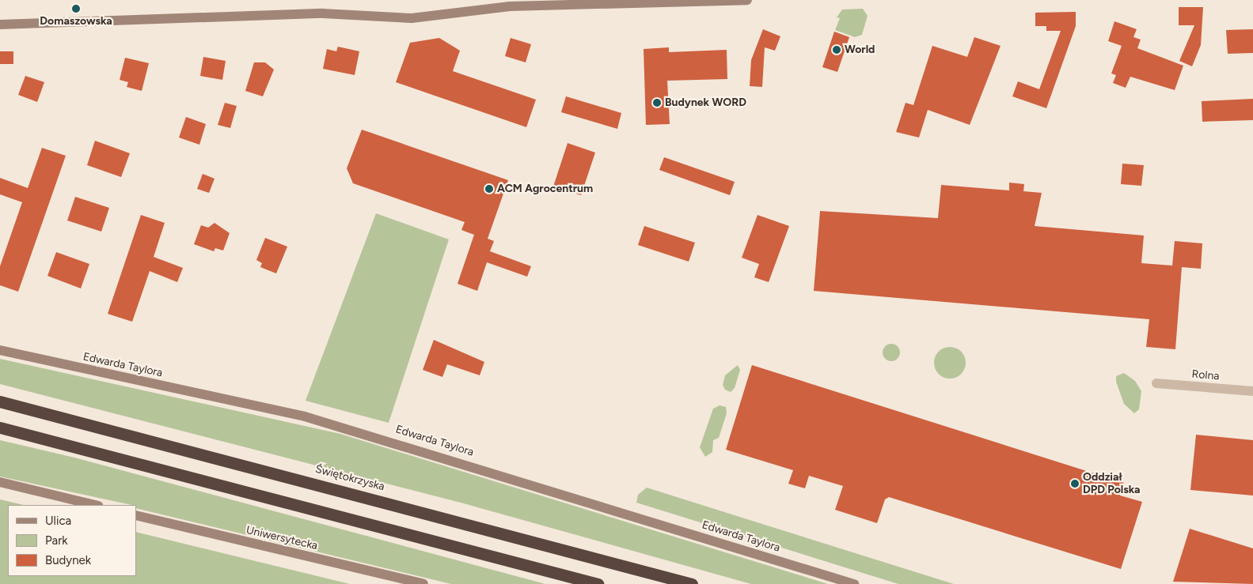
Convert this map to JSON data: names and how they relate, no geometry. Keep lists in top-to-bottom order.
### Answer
{
  "streets": {
    "highway": ["Świętokrzyska"],
    "street": ["Edwarda Taylora", "Rolna", "Uniwersytecka"]
  },
  "places": [
    "Domaszowska",
    "World",
    "Budynek WORD",
    "ACM Agrocentrum",
    "Oddział DPD Polska"
  ],
  "legend": ["Ulica", "Park", "Budynek"]
}
